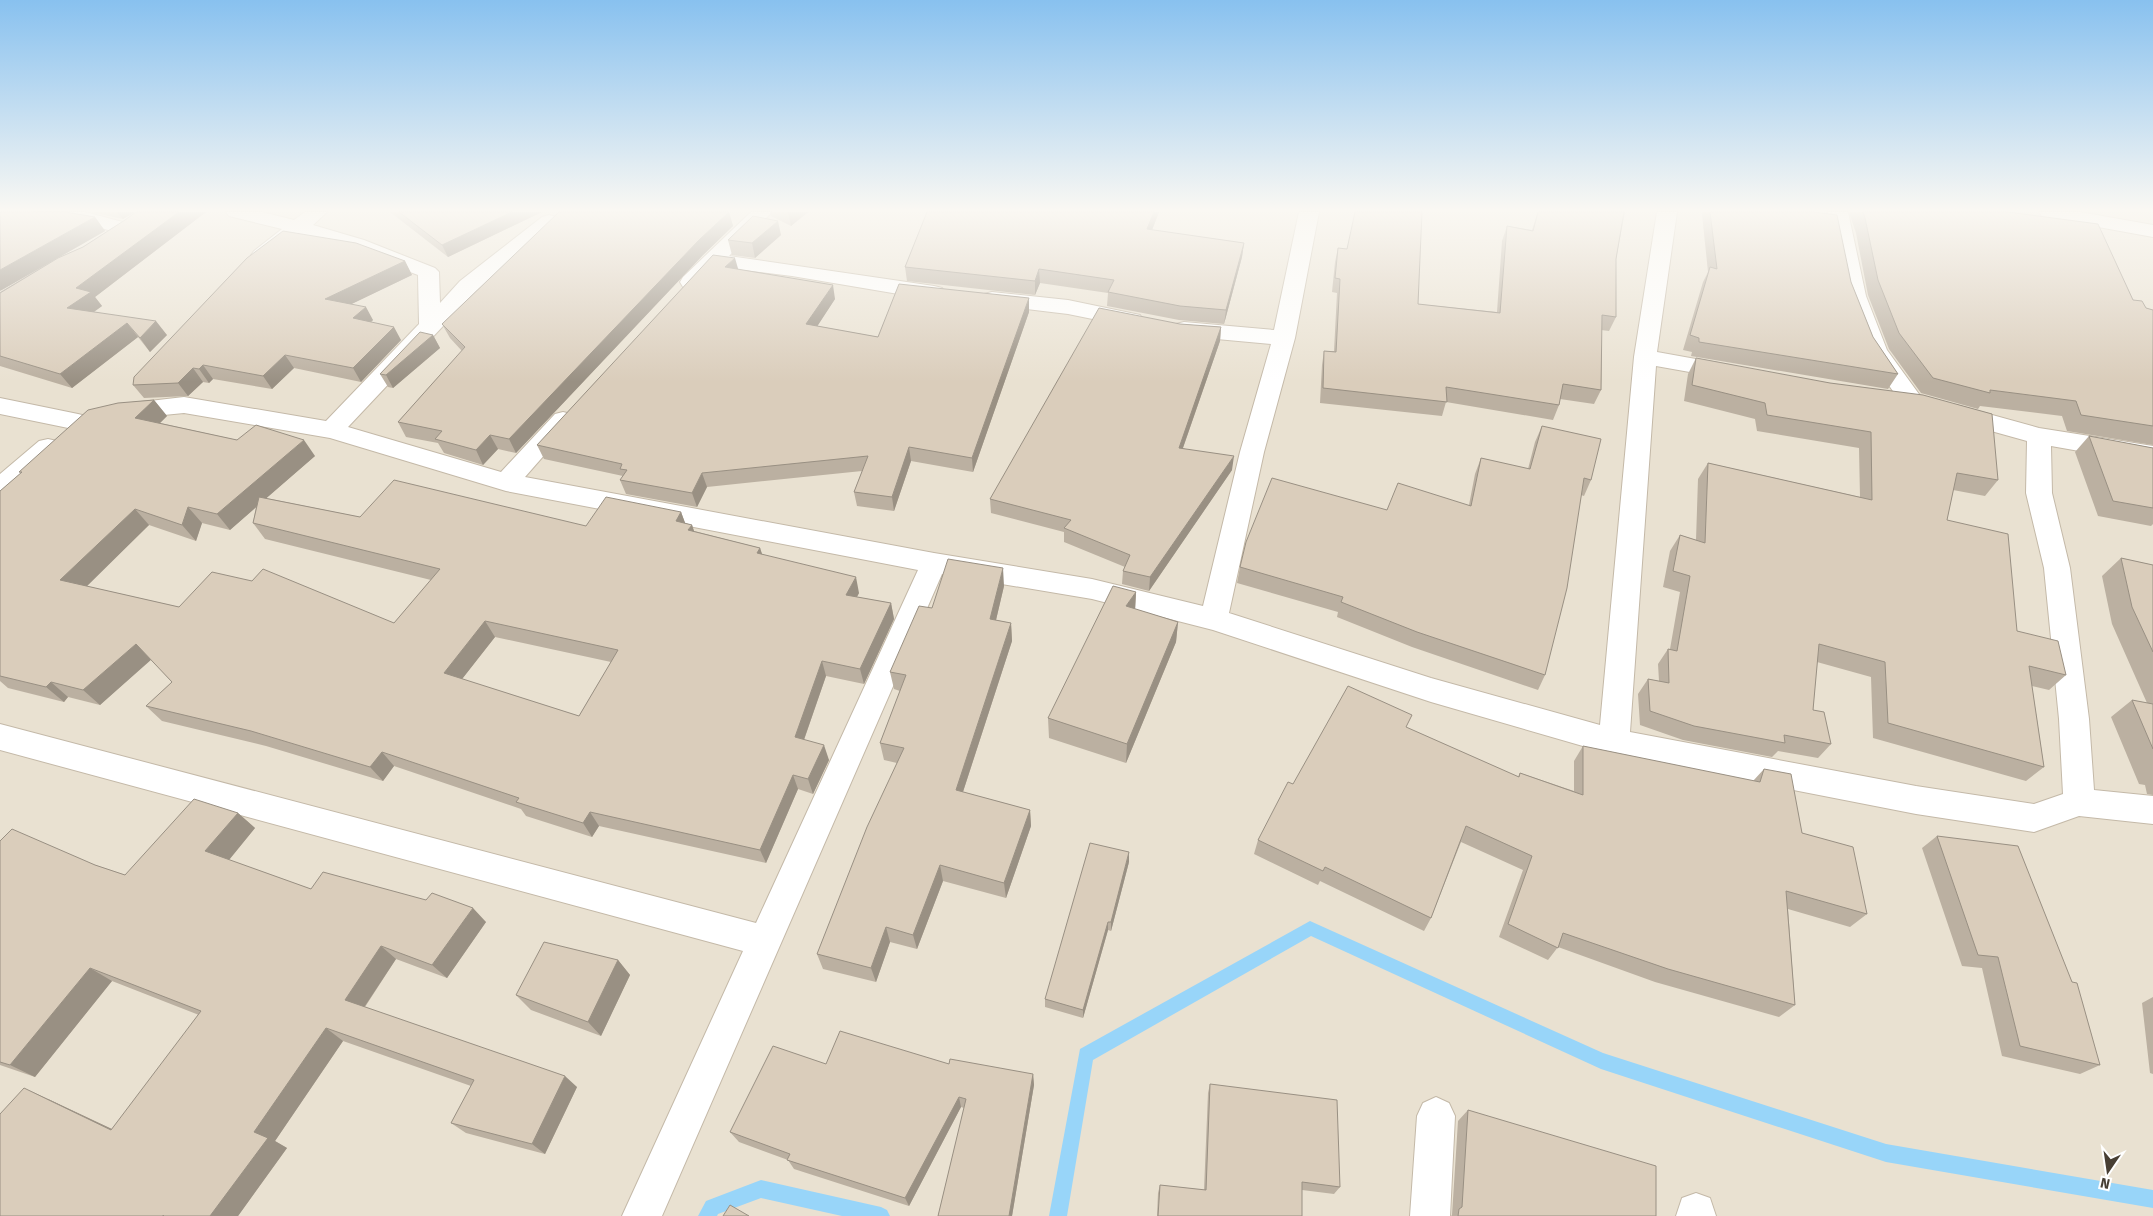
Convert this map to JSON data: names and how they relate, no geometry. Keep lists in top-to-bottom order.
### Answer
{
  "north": "bottom"
}
